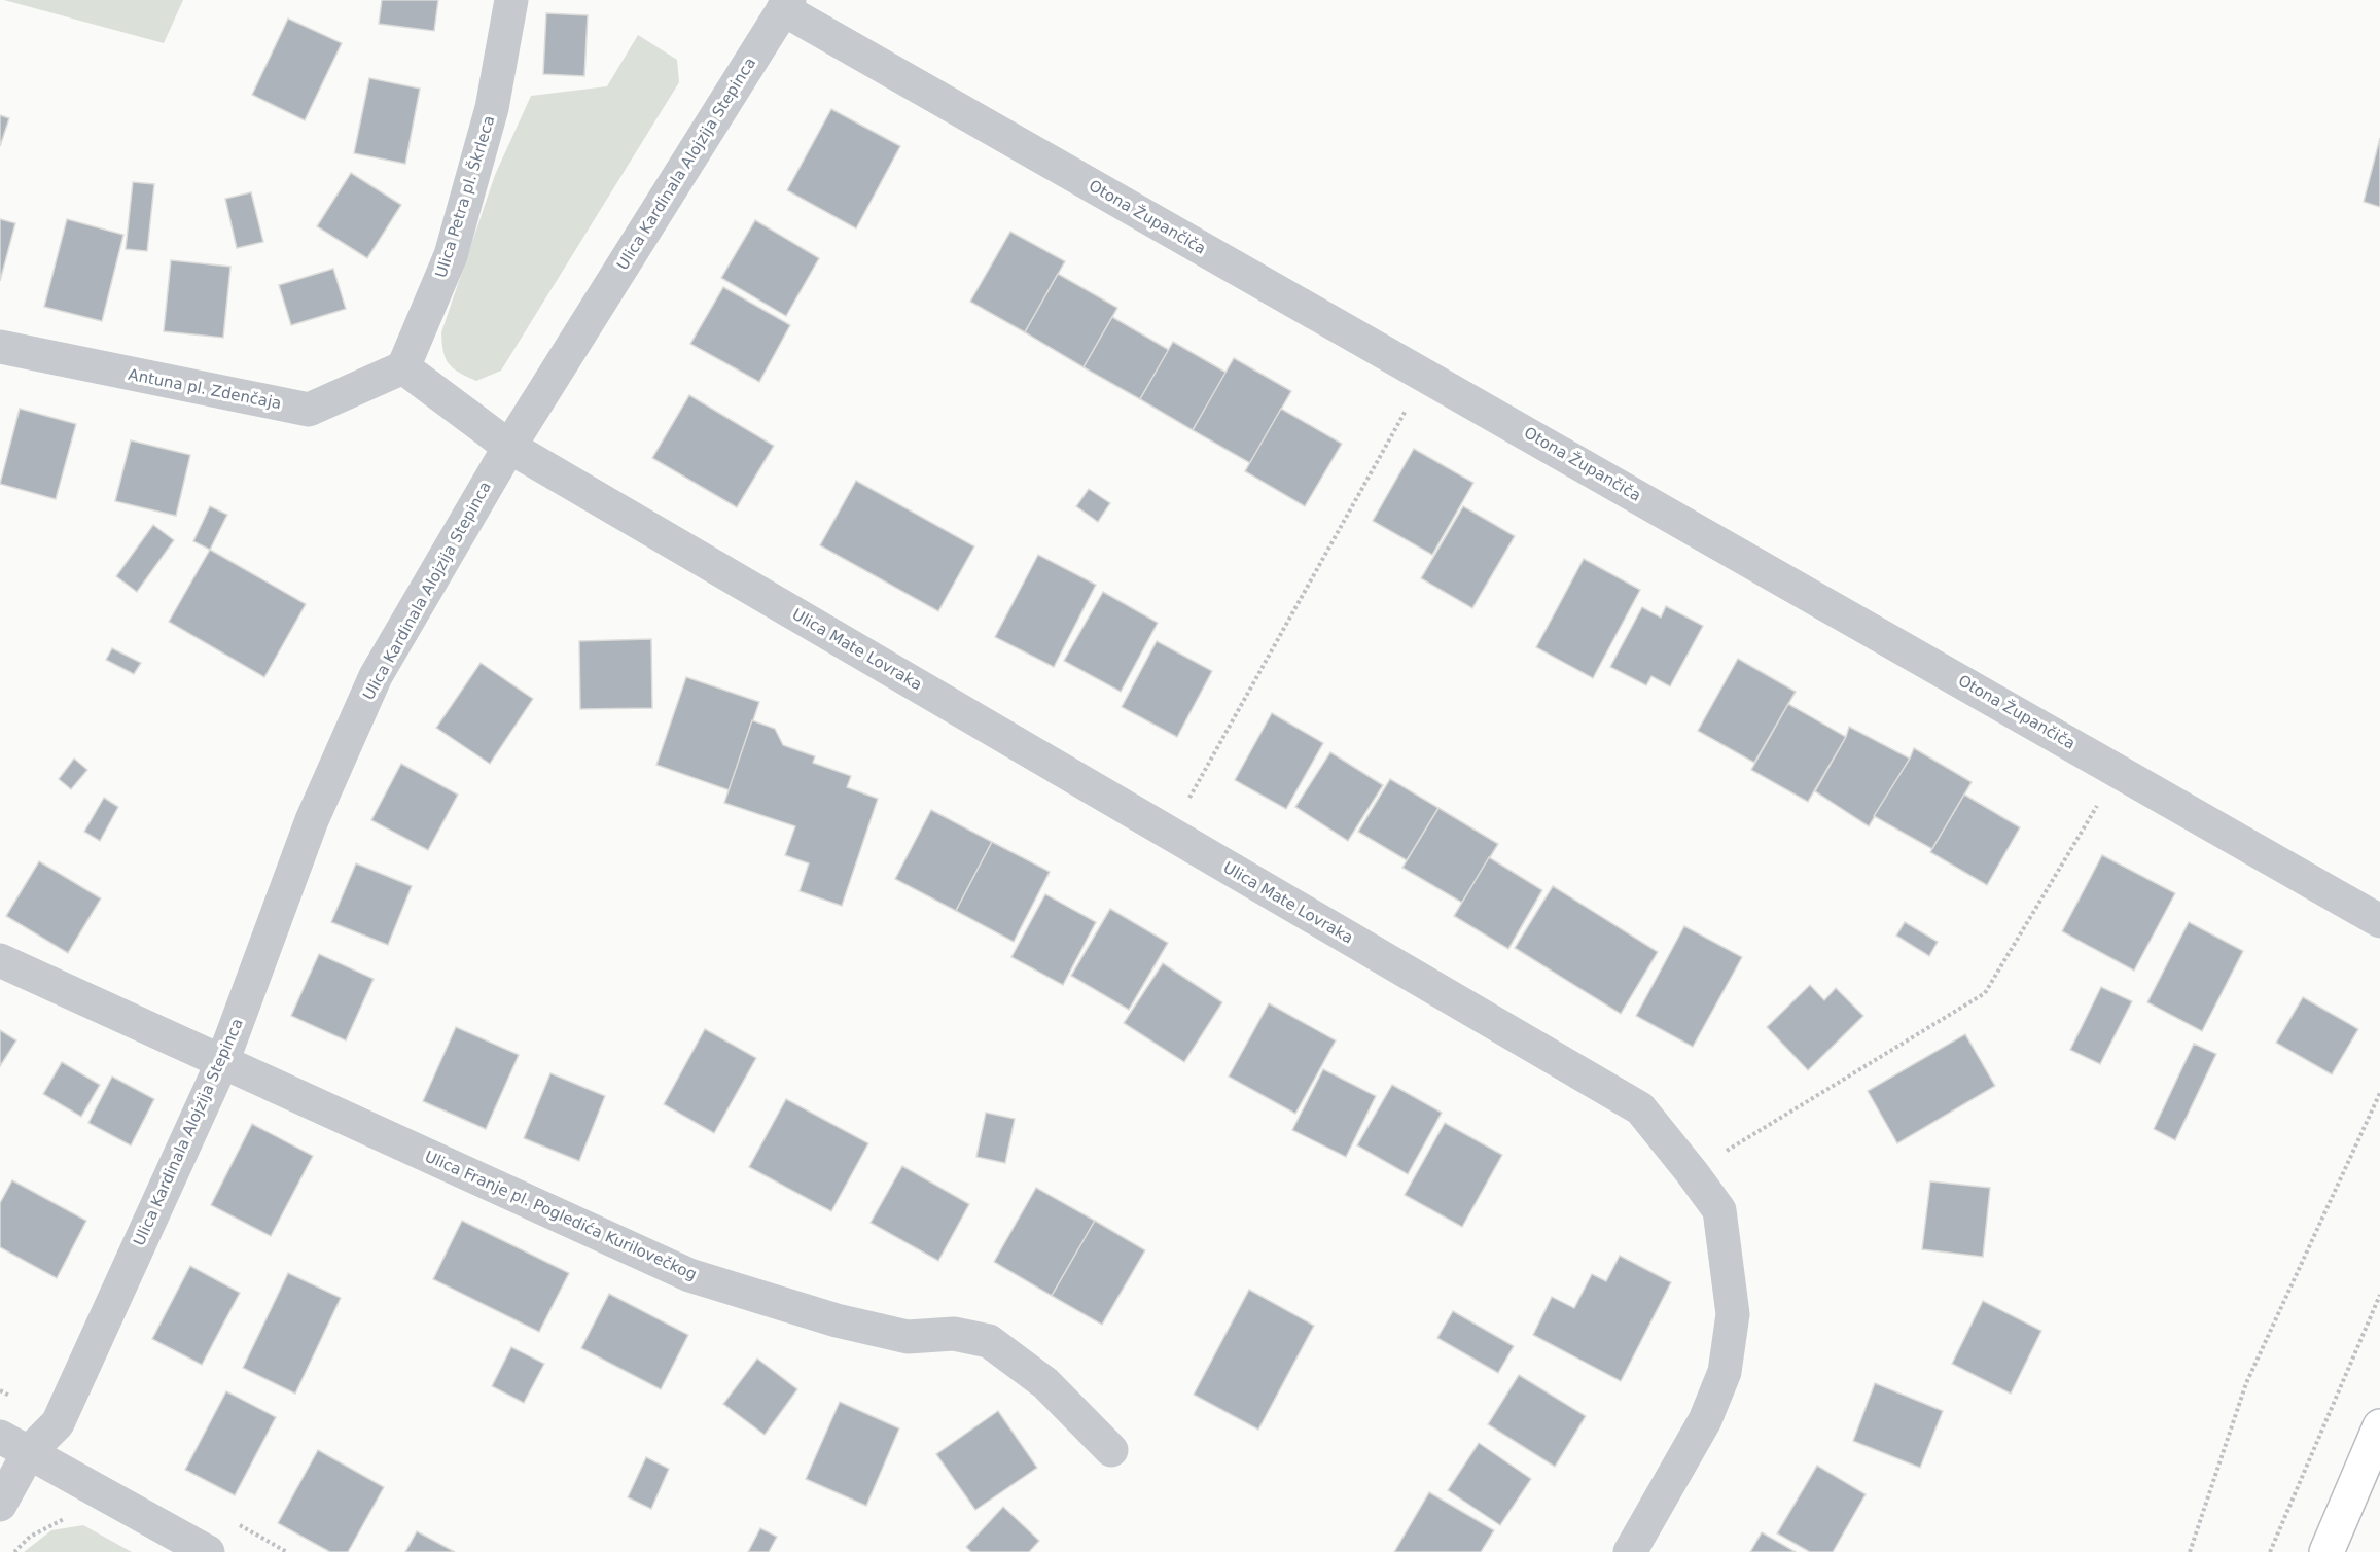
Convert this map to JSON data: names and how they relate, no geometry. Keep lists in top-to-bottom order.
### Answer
{
  "streets": {
    "street": [
      "Ulica Kardinala Alojzija Stepinca",
      "Ulica Petra pl. Škrleca",
      "Otona Župančiča",
      "Antuna pl. Zdenčaja",
      "Ulica Mate Lovraka",
      "Ulica Franje pl. Pogledića Kurilovečkog"
    ]
  },
  "crossings": [
    ["Ulica Kardinala Alojzija Stepinca", "Otona Župančiča"],
    ["Ulica Kardinala Alojzija Stepinca", "Ulica Mate Lovraka"],
    ["Ulica Kardinala Alojzija Stepinca", "Ulica Franje pl. Pogledića Kurilovečkog"],
    ["Ulica Petra pl. Škrleca", "Antuna pl. Zdenčaja"]
  ]
}
